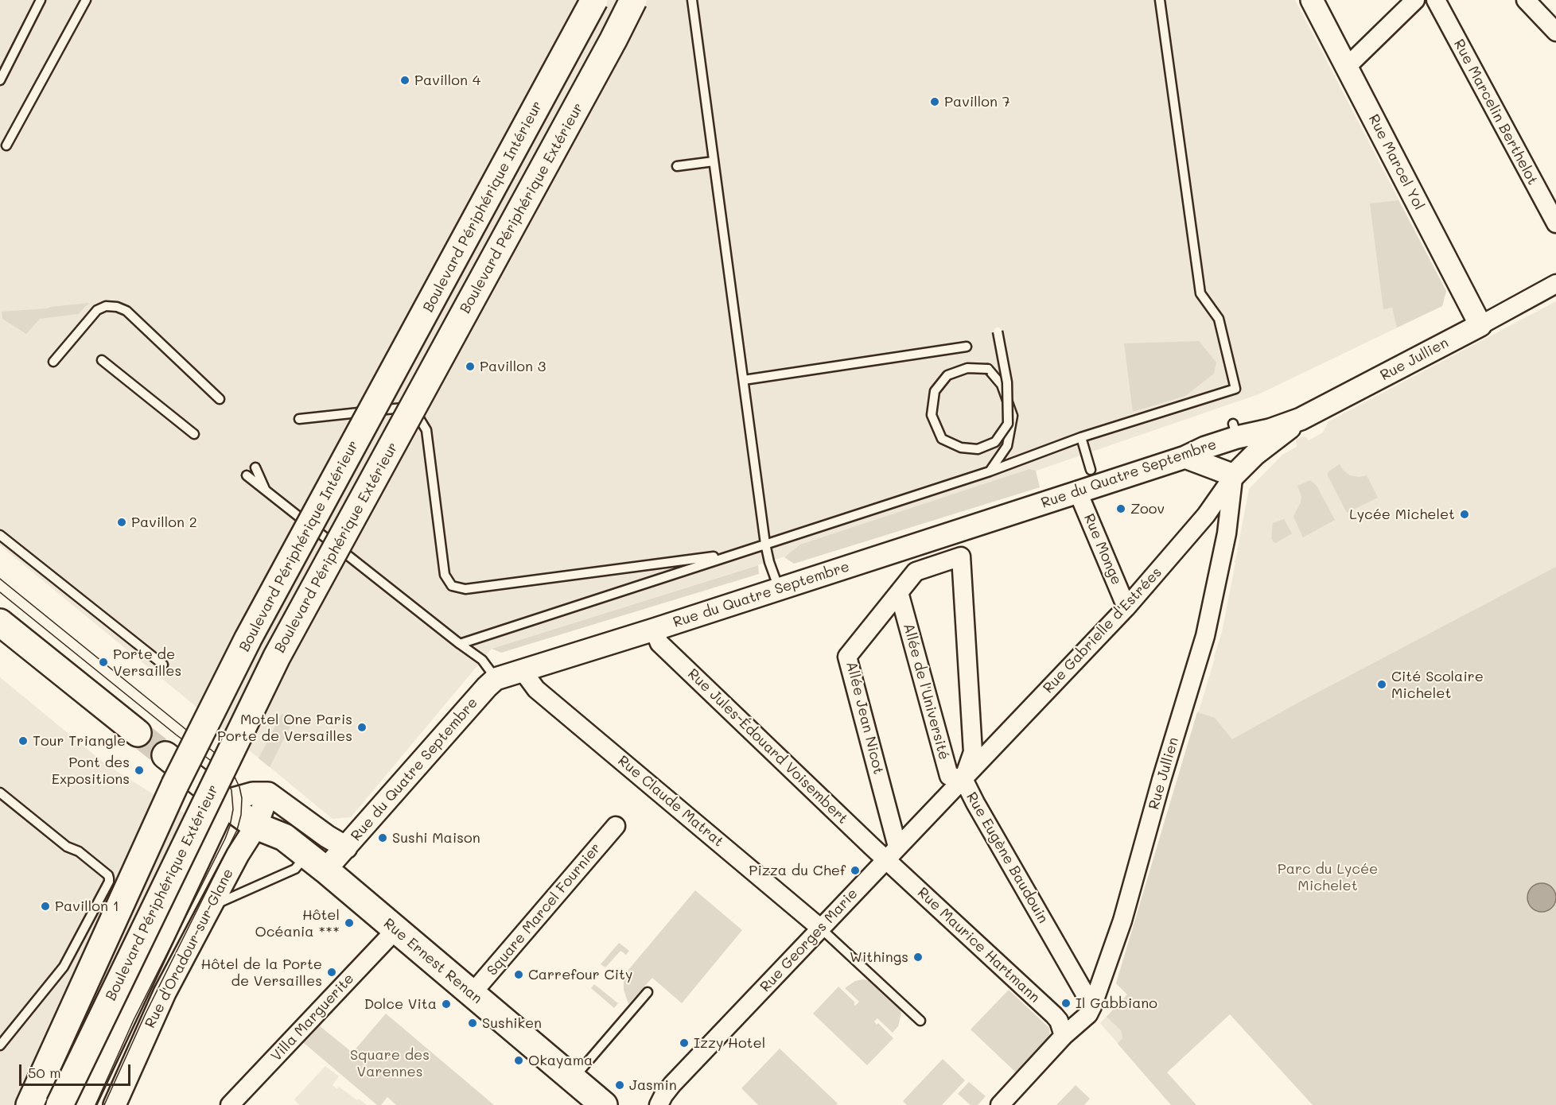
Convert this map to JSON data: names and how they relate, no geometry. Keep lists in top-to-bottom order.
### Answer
{
  "streets": {
    "main road": ["Boulevard Périphérique Intérieur", "Boulevard Périphérique Extérieur", "Rue Ernest Renan"],
    "street": [
      "Rue Marcelin Berthelot",
      "Rue Marcel Yol",
      "Rue Jullien",
      "Rue du Quatre Septembre",
      "Rue Monge",
      "Rue Gabrielle d'Estrées",
      "Allée de l'Université",
      "Allée Jean Nicot",
      "Rue Jules-Édouard Voisembert",
      "Rue Claude Matrat",
      "Rue Eugène Baudouin",
      "Square Marcel Fournier",
      "Rue Georges Marie",
      "Rue Maurice Hartmann",
      "Rue d'Oradour-sur-Glane",
      "Villa Marguerite"
    ]
  },
  "crossings": [
    ["Rue Marcel Yol", "Rue Jullien"],
    ["Rue Jullien", "Rue du Quatre Septembre"],
    ["Rue Jullien", "Rue Gabrielle d'Estrées"],
    ["Rue Jullien", "Rue Eugène Baudouin"],
    ["Rue du Quatre Septembre", "Rue Monge"],
    ["Rue du Quatre Septembre", "Rue Jules-Édouard Voisembert"],
    ["Rue du Quatre Septembre", "Rue Claude Matrat"],
    ["Rue du Quatre Septembre", "Rue Ernest Renan"],
    ["Rue Monge", "Rue Gabrielle d'Estrées"],
    ["Rue Gabrielle d'Estrées", "Allée de l'Université"],
    ["Rue Gabrielle d'Estrées", "Rue Eugène Baudouin"],
    ["Rue Gabrielle d'Estrées", "Rue Georges Marie"],
    ["Allée de l'Université", "Allée Jean Nicot"],
    ["Allée de l'Université", "Rue Eugène Baudouin"],
    ["Allée de l'Université", "Rue Georges Marie"],
    ["Allée Jean Nicot", "Rue Jules-Édouard Voisembert"],
    ["Allée Jean Nicot", "Rue Eugène Baudouin"],
    ["Allée Jean Nicot", "Rue Georges Marie"],
    ["Allée Jean Nicot", "Rue Maurice Hartmann"],
    ["Rue Jules-Édouard Voisembert", "Rue Georges Marie"],
    ["Rue Jules-Édouard Voisembert", "Rue Maurice Hartmann"],
    ["Rue Claude Matrat", "Rue Georges Marie"],
    ["Rue Eugène Baudouin", "Rue Georges Marie"],
    ["Square Marcel Fournier", "Rue Ernest Renan"],
    ["Rue Georges Marie", "Rue Maurice Hartmann"],
    ["Rue d'Oradour-sur-Glane", "Rue Ernest Renan"],
    ["Rue Ernest Renan", "Villa Marguerite"]
  ],
  "parks": ["Parc du Lycée Michelet", "Square des Varennes"],
  "places": [
    "Pavillon 4",
    "Pavillon 7",
    "Pavillon 3",
    "Zoov",
    "Lycée Michelet",
    "Pavillon 2",
    "Porte de Versailles",
    "Cité Scolaire Michelet",
    "Motel One Paris Porte de Versailles",
    "Tour Triangle",
    "Pont des Expositions",
    "Sushi Maison",
    "Pizza du Chef",
    "Pavillon 1",
    "Hôtel Océania ***",
    "Withings",
    "Hôtel de la Porte de Versailles",
    "Carrefour City",
    "Il Gabbiano",
    "Dolce Vita",
    "Sushiken",
    "Izzy Hotel",
    "Okayama",
    "Jasmin"
  ],
  "scale_bar": "50 m"
}
